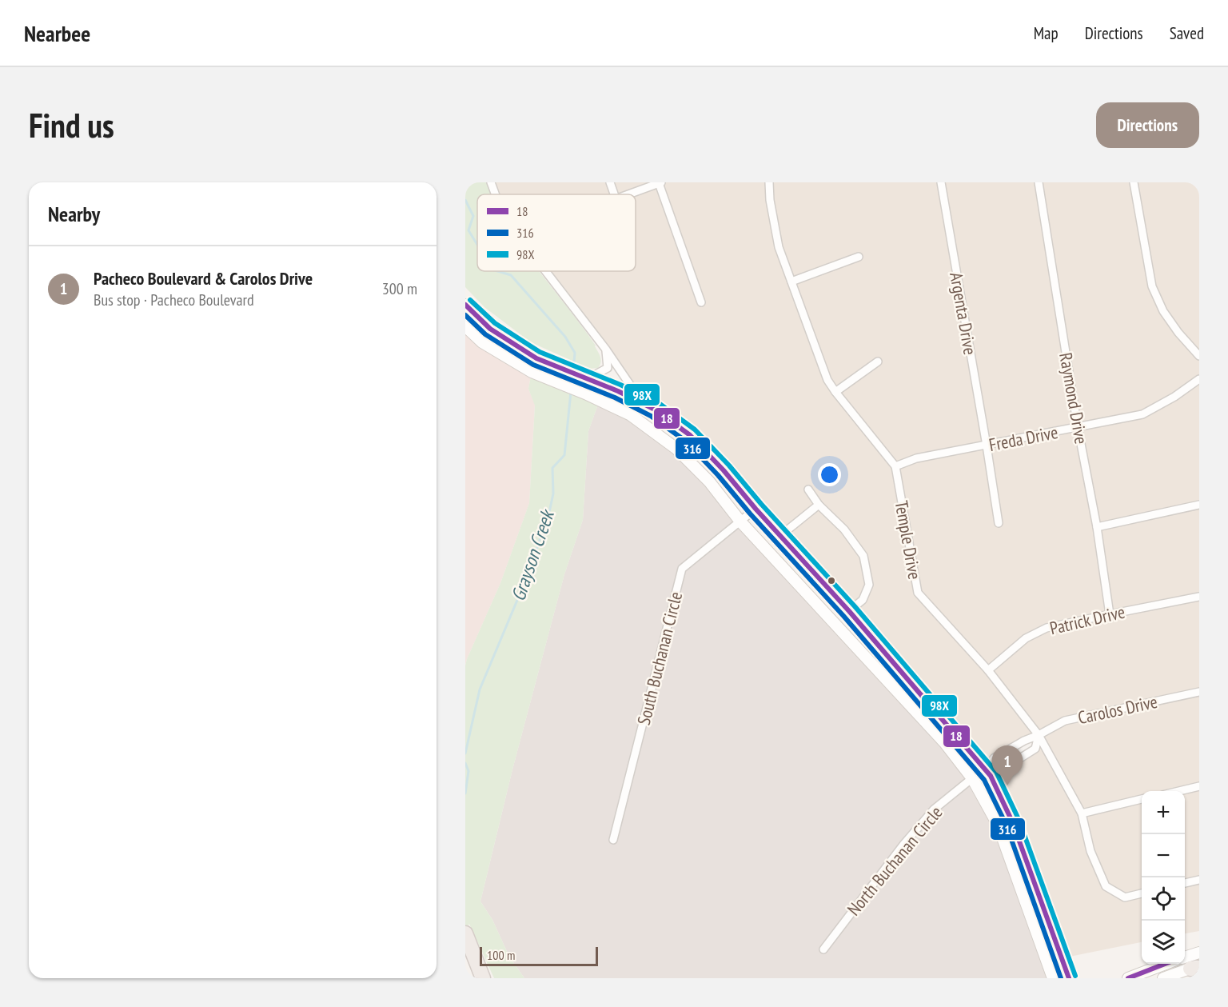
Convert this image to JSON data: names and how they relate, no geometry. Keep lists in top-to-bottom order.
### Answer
{
  "streets": {
    "street": [
      "Argenta Drive",
      "Raymond Drive",
      "Freda Drive",
      "Temple Drive",
      "Patrick Drive",
      "South Buchanan Circle",
      "Carolos Drive",
      "North Buchanan Circle"
    ]
  },
  "crossings": [
    ["Argenta Drive", "Freda Drive"],
    ["Raymond Drive", "Freda Drive"],
    ["Raymond Drive", "Patrick Drive"],
    ["Freda Drive", "Temple Drive"],
    ["Temple Drive", "Patrick Drive"],
    ["Temple Drive", "Carolos Drive"],
    ["Carolos Drive", "North Buchanan Circle"]
  ],
  "water": ["Grayson Creek"],
  "lines": ["transit line 98X", "transit line 18", "transit line 316"],
  "legend": ["18", "316", "98X"],
  "scale_bar": "100 m",
  "page": {
    "header": "Nearbee",
    "nav": ["Map", "Directions", "Saved"],
    "buttons": "Directions",
    "title": "Find us",
    "heading": "Nearby",
    "list": [
      {
        "mark": "1",
        "name": "Pacheco Boulevard & Carolos Drive",
        "note": "Bus stop · Pacheco Boulevard",
        "value": "300 m"
      }
    ],
    "pins": "1",
    "map_buttons": ["+", "−"],
    "scale": "100 m"
  }
}
